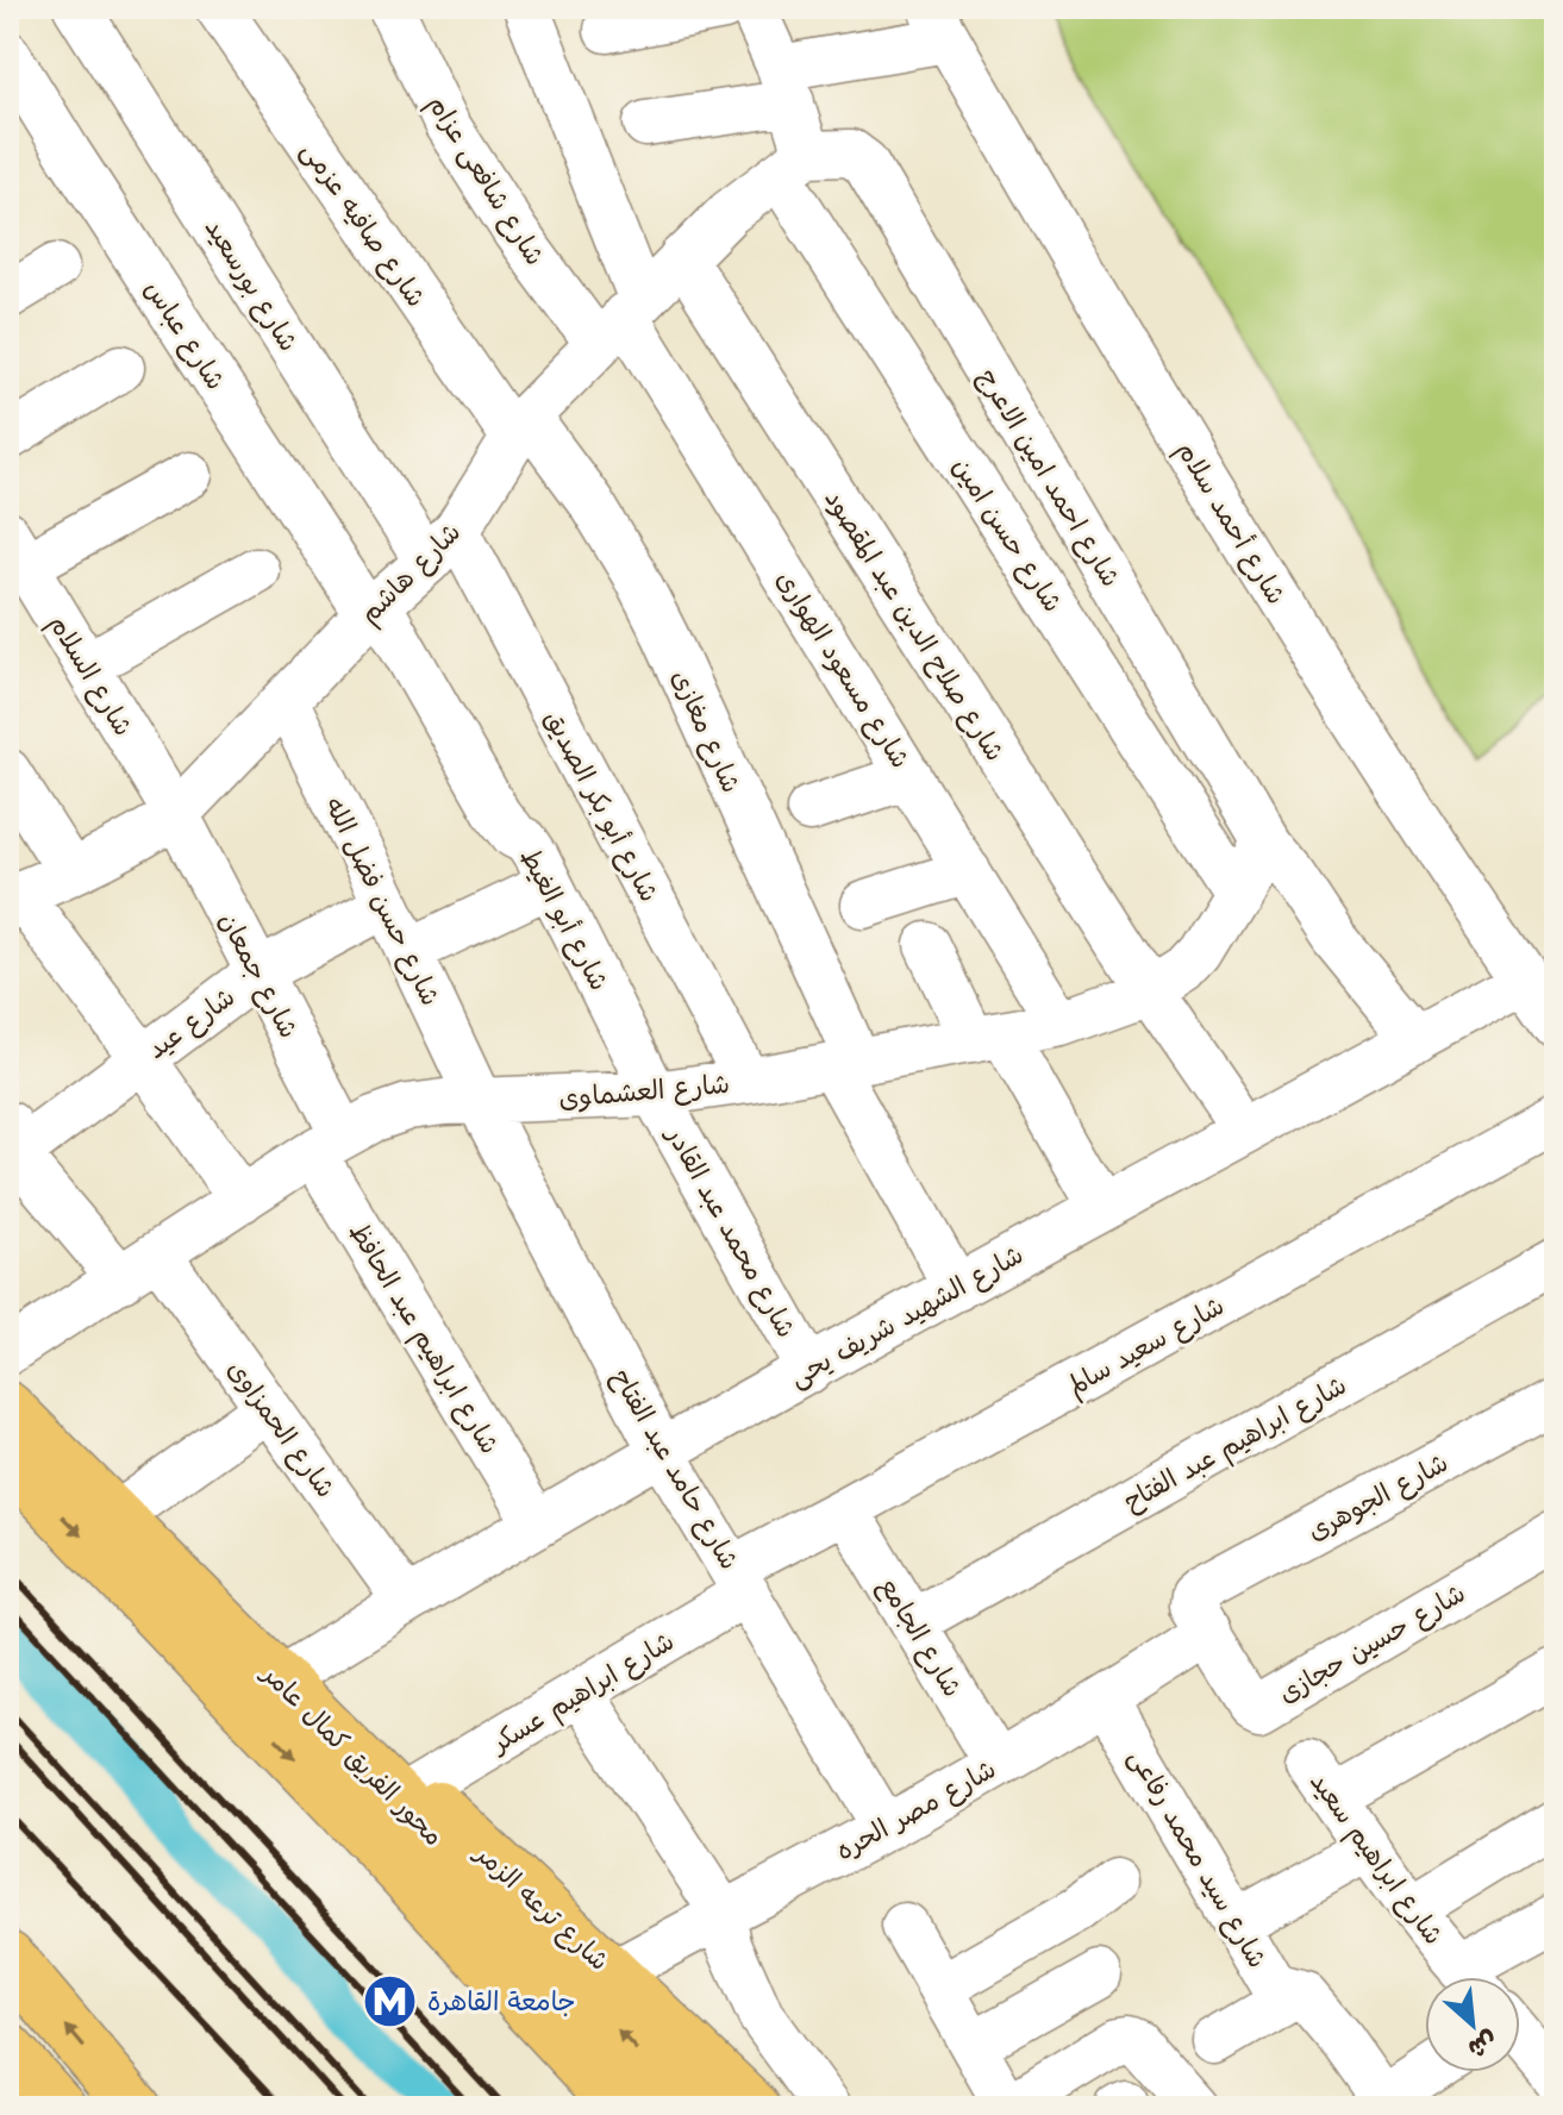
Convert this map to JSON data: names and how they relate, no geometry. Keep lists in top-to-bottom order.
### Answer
{
  "streets": {
    "main road": ["محور الفريق كمال عامر", "شارع ترعه الزمر"],
    "street": [
      "شارع شافعى عزام",
      "شارع صافيه عزمى",
      "شارع بورسعيد",
      "شارع عباس",
      "شارع احمد امين الاعرج",
      "شارع أحمد سلام",
      "شارع حسن امين",
      "شارع هاشم",
      "شارع صلاح الدين عبد المقصود",
      "شارع مسعود الهوارى",
      "شارع السلام",
      "شارع مغازى",
      "شارع أبو بكر الصديق",
      "شارع حسن فضل الله",
      "شارع أبو الغيط",
      "شارع جمعان",
      "شارع عيد",
      "شارع العشماوى",
      "شارع محمد عبد القادر",
      "شارع الشهيد شريف يحى",
      "شارع ابراهيم عبد الحافظ",
      "شارع سعيد سالم",
      "شارع الحمزاوى",
      "شارع ابراهيم عبد الفتاح",
      "شارع حامد عبد الفتاح",
      "شارع الجوهرى",
      "شارع الجامع",
      "شارع حسين حجازى",
      "شارع ابراهيم عسكر",
      "شارع مصر الحره",
      "شارع سيد محمد رفاعى",
      "شارع ابراهيم سعيد"
    ]
  },
  "crossings": [
    ["شارع شافعى عزام", "شارع هاشم"],
    ["شارع شافعى عزام", "شارع مسعود الهوارى"],
    ["شارع صافيه عزمى", "شارع هاشم"],
    ["شارع صافيه عزمى", "شارع مغازى"],
    ["شارع بورسعيد", "شارع هاشم"],
    ["شارع بورسعيد", "شارع أبو بكر الصديق"],
    ["شارع عباس", "شارع هاشم"],
    ["شارع عباس", "شارع أبو الغيط"],
    ["شارع احمد امين الاعرج", "شارع حسن امين"],
    ["شارع احمد امين الاعرج", "شارع هاشم"],
    ["شارع احمد امين الاعرج", "شارع العشماوى"],
    ["شارع احمد امين الاعرج", "شارع الشهيد شريف يحى"],
    ["شارع أحمد سلام", "شارع الشهيد شريف يحى"],
    ["شارع حسن امين", "شارع هاشم"],
    ["شارع حسن امين", "شارع العشماوى"],
    ["شارع هاشم", "شارع صلاح الدين عبد المقصود"],
    ["شارع هاشم", "شارع مسعود الهوارى"],
    ["شارع هاشم", "شارع السلام"],
    ["شارع هاشم", "شارع مغازى"],
    ["شارع هاشم", "شارع أبو بكر الصديق"],
    ["شارع هاشم", "شارع حسن فضل الله"],
    ["شارع هاشم", "شارع أبو الغيط"],
    ["شارع هاشم", "شارع جمعان"],
    ["شارع صلاح الدين عبد المقصود", "شارع العشماوى"],
    ["شارع صلاح الدين عبد المقصود", "شارع الشهيد شريف يحى"],
    ["شارع مسعود الهوارى", "شارع العشماوى"],
    ["شارع السلام", "شارع جمعان"],
    ["شارع مغازى", "شارع العشماوى"],
    ["شارع مغازى", "شارع الشهيد شريف يحى"],
    ["شارع أبو بكر الصديق", "شارع العشماوى"],
    ["شارع حسن فضل الله", "شارع عيد"],
    ["شارع حسن فضل الله", "شارع العشماوى"],
    ["شارع حسن فضل الله", "شارع حامد عبد الفتاح"],
    ["شارع أبو الغيط", "شارع العشماوى"],
    ["شارع أبو الغيط", "شارع محمد عبد القادر"],
    ["شارع جمعان", "شارع عيد"],
    ["شارع جمعان", "شارع العشماوى"],
    ["شارع جمعان", "شارع ابراهيم عبد الحافظ"],
    ["شارع العشماوى", "شارع محمد عبد القادر"],
    ["شارع العشماوى", "شارع ابراهيم عبد الحافظ"],
    ["شارع العشماوى", "شارع الحمزاوى"],
    ["شارع العشماوى", "شارع حامد عبد الفتاح"],
    ["شارع محمد عبد القادر", "شارع الشهيد شريف يحى"],
    ["شارع الشهيد شريف يحى", "شارع ابراهيم عبد الحافظ"],
    ["شارع الشهيد شريف يحى", "شارع الحمزاوى"],
    ["شارع الشهيد شريف يحى", "شارع حامد عبد الفتاح"],
    ["شارع الشهيد شريف يحى", "شارع ترعه الزمر"],
    ["شارع سعيد سالم", "شارع حامد عبد الفتاح"],
    ["شارع سعيد سالم", "شارع الجامع"],
    ["شارع سعيد سالم", "شارع ابراهيم عسكر"],
    ["شارع ابراهيم عبد الفتاح", "شارع الجامع"],
    ["شارع حامد عبد الفتاح", "شارع ابراهيم عسكر"],
    ["شارع حامد عبد الفتاح", "شارع مصر الحره"],
    ["شارع الجوهرى", "شارع حسين حجازى"],
    ["شارع الجوهرى", "شارع مصر الحره"],
    ["شارع الجامع", "شارع مصر الحره"],
    ["شارع حسين حجازى", "شارع مصر الحره"],
    ["شارع ابراهيم عسكر", "شارع ترعه الزمر"],
    ["شارع مصر الحره", "شارع سيد محمد رفاعى"],
    ["شارع مصر الحره", "شارع ترعه الزمر"]
  ],
  "places": {
    "metro station": ["جامعة القاهرة"]
  },
  "north": "bottom right"
}
